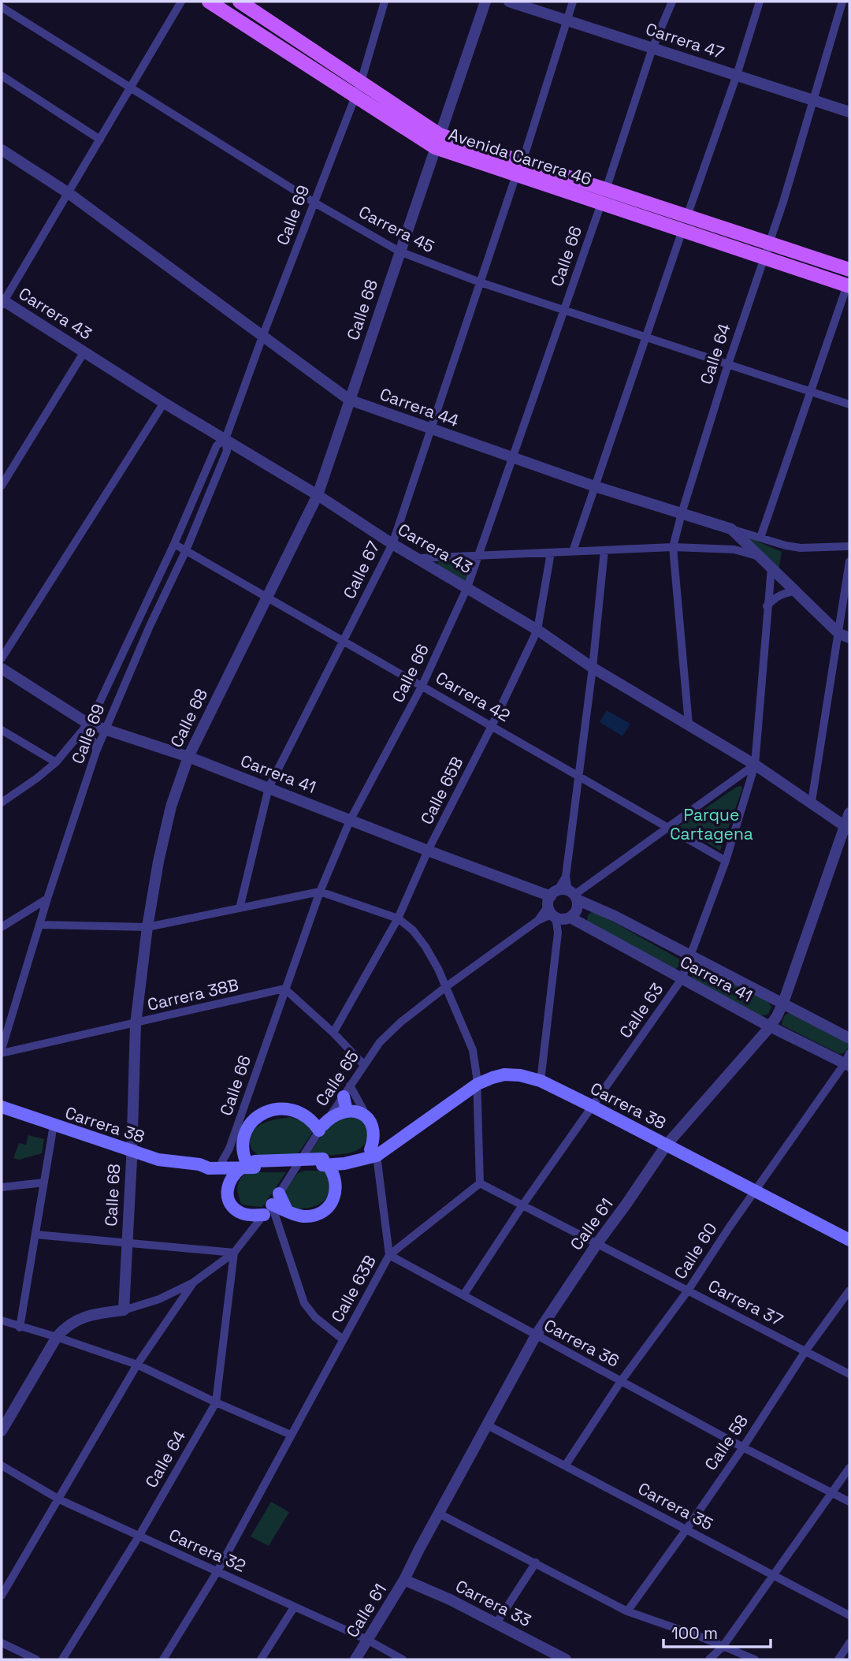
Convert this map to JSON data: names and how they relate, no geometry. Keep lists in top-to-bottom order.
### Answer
{
  "streets": {
    "main road": ["Avenida Carrera 46", "Carrera 38"],
    "street": [
      "Carrera 47",
      "Calle 69",
      "Carrera 45",
      "Calle 66",
      "Calle 68",
      "Carrera 43",
      "Calle 64",
      "Carrera 44",
      "Calle 67",
      "Carrera 42",
      "Carrera 41",
      "Calle 65B",
      "Carrera 38B",
      "Calle 63",
      "Calle 65",
      "Calle 61",
      "Calle 60",
      "Calle 63B",
      "Carrera 37",
      "Carrera 36",
      "Calle 58",
      "Carrera 35",
      "Carrera 32",
      "Carrera 33"
    ]
  },
  "crossings": [
    ["Carrera 47", "Calle 64"],
    ["Carrera 47", "Calle 67"],
    ["Avenida Carrera 46", "Calle 69"],
    ["Avenida Carrera 46", "Calle 66"],
    ["Avenida Carrera 46", "Calle 68"],
    ["Avenida Carrera 46", "Calle 64"],
    ["Avenida Carrera 46", "Calle 67"],
    ["Calle 69", "Carrera 45"],
    ["Calle 69", "Carrera 43"],
    ["Calle 69", "Carrera 44"],
    ["Calle 69", "Carrera 42"],
    ["Calle 69", "Carrera 41"],
    ["Calle 69", "Carrera 38B"],
    ["Carrera 45", "Calle 66"],
    ["Carrera 45", "Calle 68"],
    ["Carrera 45", "Calle 64"],
    ["Carrera 45", "Calle 67"],
    ["Calle 66", "Carrera 43"],
    ["Calle 66", "Carrera 44"],
    ["Calle 66", "Carrera 42"],
    ["Calle 66", "Carrera 41"],
    ["Calle 66", "Carrera 38B"],
    ["Calle 66", "Carrera 38"],
    ["Calle 68", "Carrera 43"],
    ["Calle 68", "Carrera 44"],
    ["Calle 68", "Carrera 42"],
    ["Calle 68", "Carrera 41"],
    ["Calle 68", "Carrera 38B"],
    ["Calle 68", "Calle 65"],
    ["Calle 68", "Carrera 38"],
    ["Carrera 43", "Calle 64"],
    ["Carrera 43", "Calle 67"],
    ["Carrera 43", "Calle 65B"],
    ["Carrera 43", "Calle 63"],
    ["Carrera 43", "Calle 61"],
    ["Calle 64", "Carrera 44"],
    ["Calle 64", "Calle 65"],
    ["Calle 64", "Carrera 32"],
    ["Carrera 44", "Calle 67"],
    ["Carrera 44", "Calle 63"],
    ["Calle 67", "Carrera 42"],
    ["Calle 67", "Carrera 41"],
    ["Carrera 42", "Calle 65B"],
    ["Carrera 42", "Calle 63"],
    ["Carrera 41", "Calle 65B"],
    ["Carrera 41", "Calle 63"],
    ["Carrera 41", "Calle 65"],
    ["Carrera 41", "Calle 61"],
    ["Carrera 41", "Calle 60"],
    ["Calle 63", "Carrera 38"],
    ["Calle 63", "Carrera 37"],
    ["Calle 63", "Carrera 36"],
    ["Calle 65", "Carrera 32"],
    ["Carrera 38", "Calle 61"],
    ["Carrera 38", "Calle 60"],
    ["Calle 61", "Carrera 37"],
    ["Calle 61", "Carrera 36"],
    ["Calle 61", "Carrera 35"],
    ["Calle 61", "Carrera 32"],
    ["Calle 61", "Carrera 33"],
    ["Calle 60", "Carrera 37"],
    ["Calle 60", "Carrera 36"],
    ["Calle 60", "Carrera 35"],
    ["Calle 63B", "Carrera 37"],
    ["Calle 63B", "Carrera 36"],
    ["Calle 63B", "Carrera 32"],
    ["Carrera 37", "Calle 58"],
    ["Carrera 36", "Calle 58"],
    ["Calle 58", "Carrera 35"]
  ],
  "parks": ["Parque Cartagena"],
  "scale_bar": "100 m"
}
